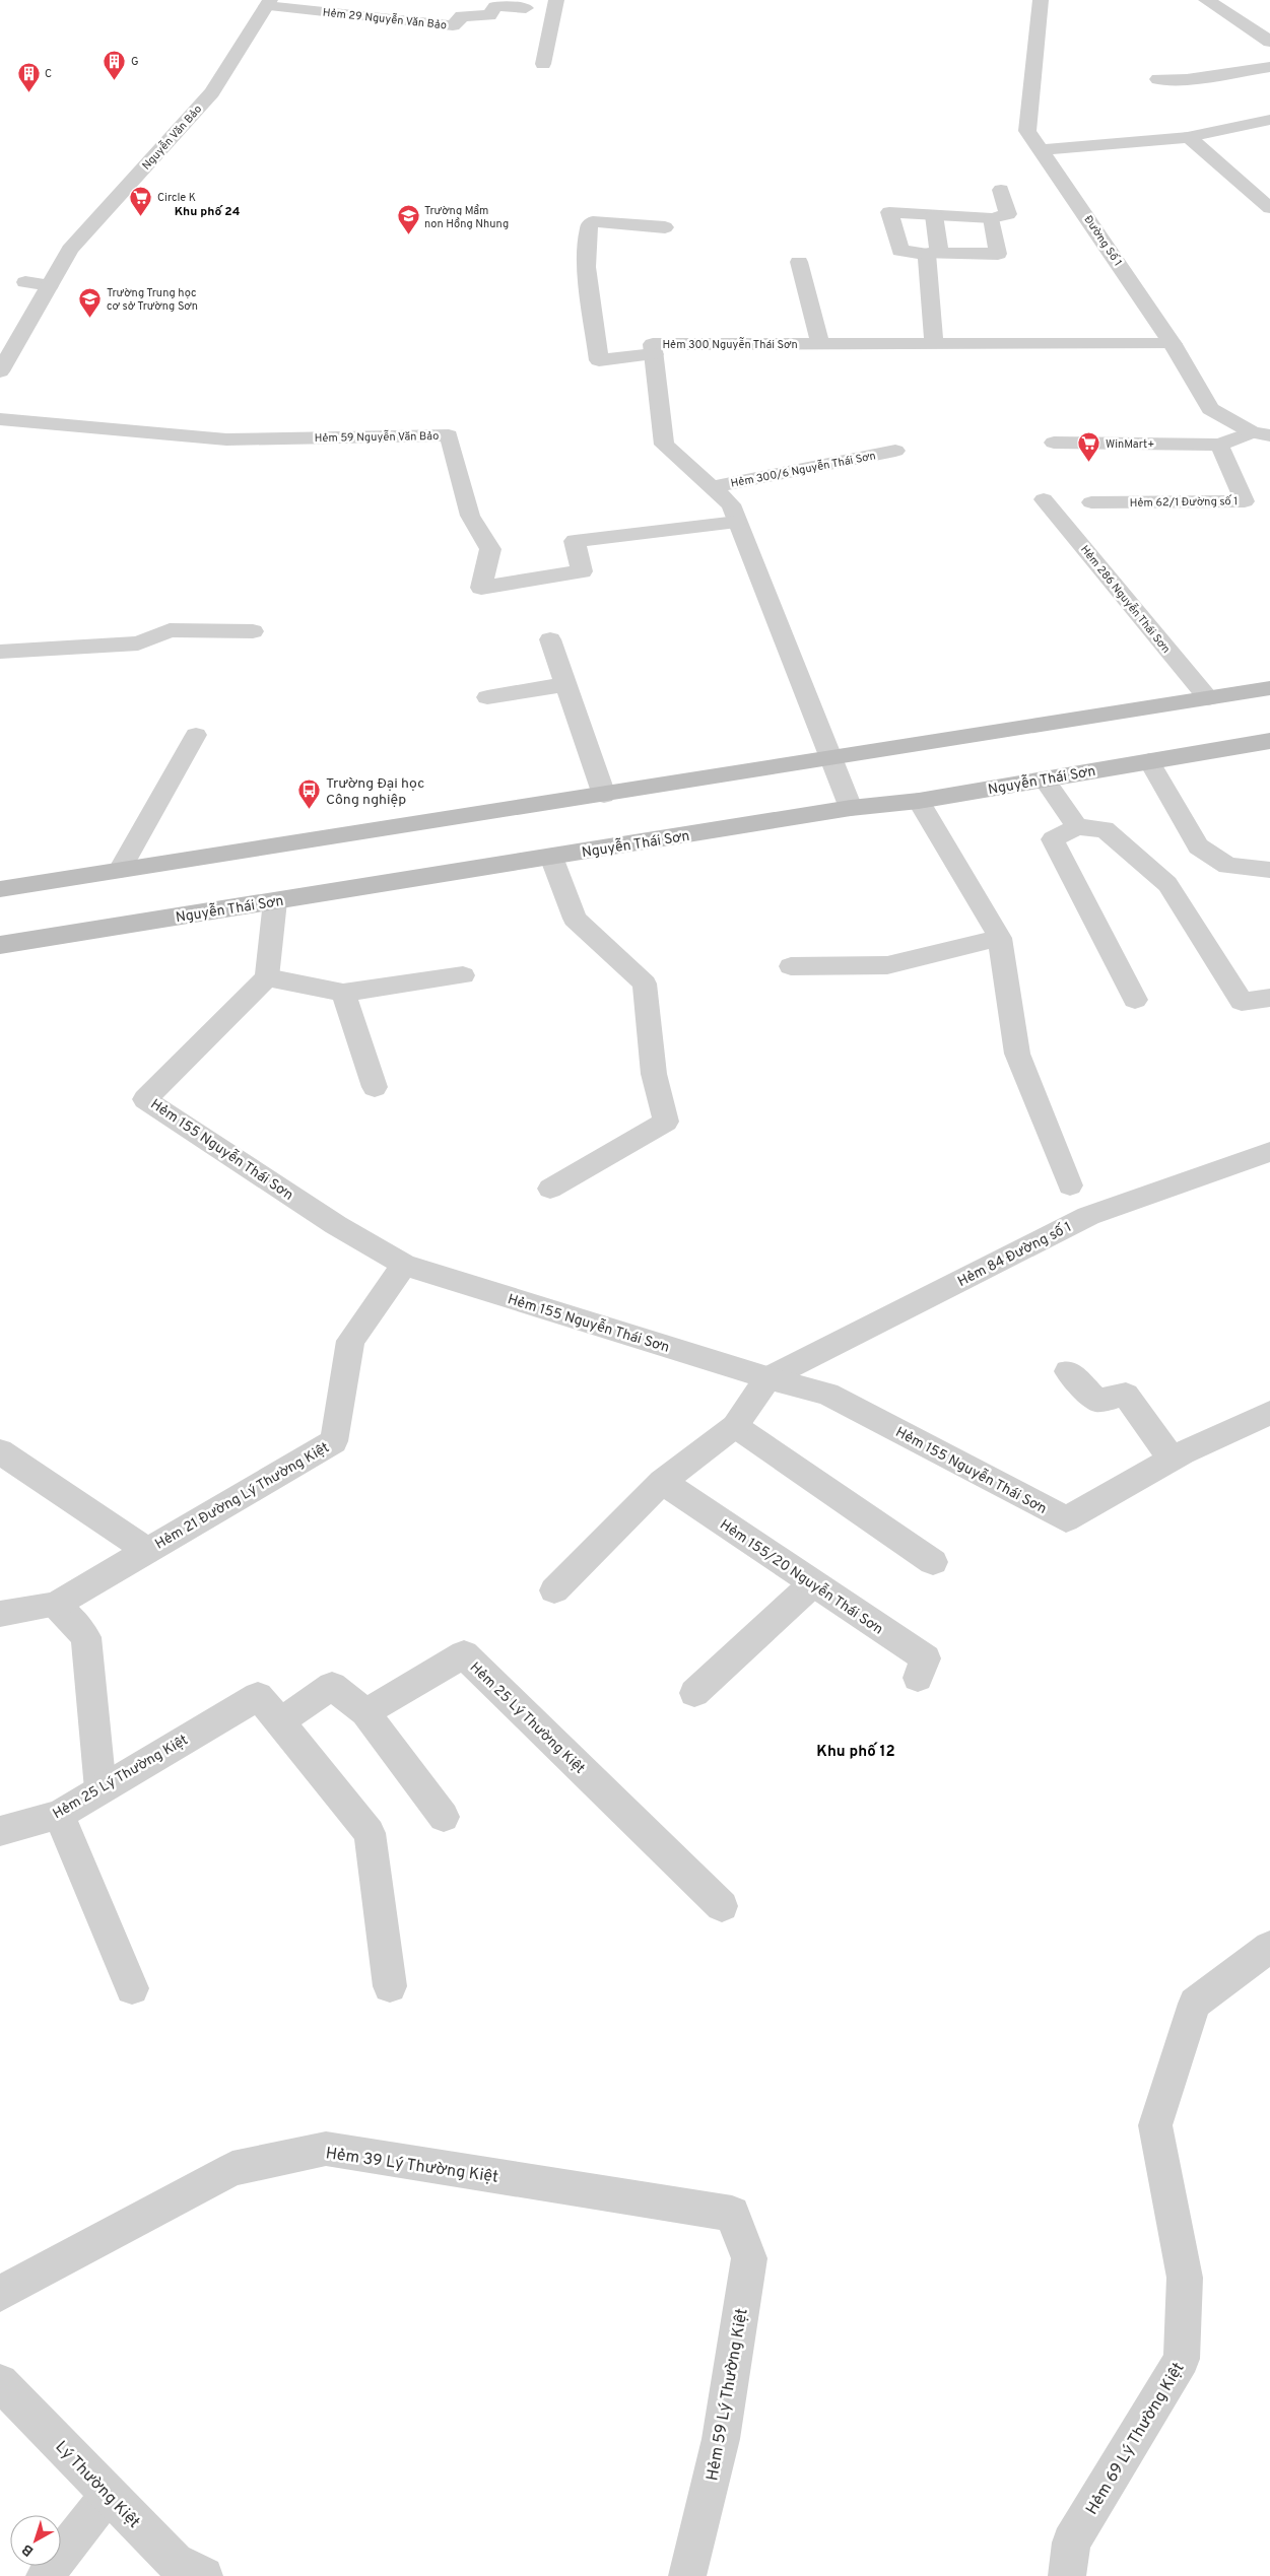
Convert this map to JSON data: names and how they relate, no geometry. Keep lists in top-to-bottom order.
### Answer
{
  "streets": {
    "main road": ["Nguyễn Thái Sơn"],
    "street": [
      "Hẻm 29 Nguyễn Văn Bảo",
      "Nguyễn Văn Bảo",
      "Đường Số 1",
      "Hẻm 300 Nguyễn Thái Sơn",
      "Hẻm 59 Nguyễn Văn Bảo",
      "Hẻm 300/6 Nguyễn Thái Sơn",
      "Hẻm 62/1 Đường số 1",
      "Hẻm 286 Nguyễn Thái Sơn",
      "Hẻm 155 Nguyễn Thái Sơn",
      "Hẻm 84 Đường số 1",
      "Hẻm 21 Đường Lý Thường Kiệt",
      "Hẻm 155/20 Nguyễn Thái Sơn",
      "Hẻm 25 Lý Thường Kiệt",
      "Hẻm 39 Lý Thường Kiệt",
      "Hẻm 59 Lý Thường Kiệt",
      "Hẻm 69 Lý Thường Kiệt",
      "Lý Thường Kiệt"
    ]
  },
  "crossings": [
    ["Hẻm 29 Nguyễn Văn Bảo", "Nguyễn Văn Bảo"],
    ["Đường Số 1", "Hẻm 300 Nguyễn Thái Sơn"],
    ["Hẻm 300 Nguyễn Thái Sơn", "Hẻm 59 Nguyễn Văn Bảo"],
    ["Hẻm 300 Nguyễn Thái Sơn", "Hẻm 300/6 Nguyễn Thái Sơn"],
    ["Hẻm 300 Nguyễn Thái Sơn", "Nguyễn Thái Sơn"],
    ["Hẻm 155 Nguyễn Thái Sơn", "Hẻm 84 Đường số 1"],
    ["Hẻm 155 Nguyễn Thái Sơn", "Hẻm 21 Đường Lý Thường Kiệt"],
    ["Hẻm 39 Lý Thường Kiệt", "Hẻm 59 Lý Thường Kiệt"]
  ],
  "districts": ["Khu phố 24", "Khu phố 12"],
  "places": {
    "building": ["G", "C"],
    "supermarket": ["Circle K", "WinMart+"],
    "school or university": ["Trường Mầm non Hồng Nhung", "Trường Trung học cơ sở Trường Sơn"],
    "bus stop": ["Trường Đại học Công nghiệp"]
  },
  "north": "bottom left"
}
